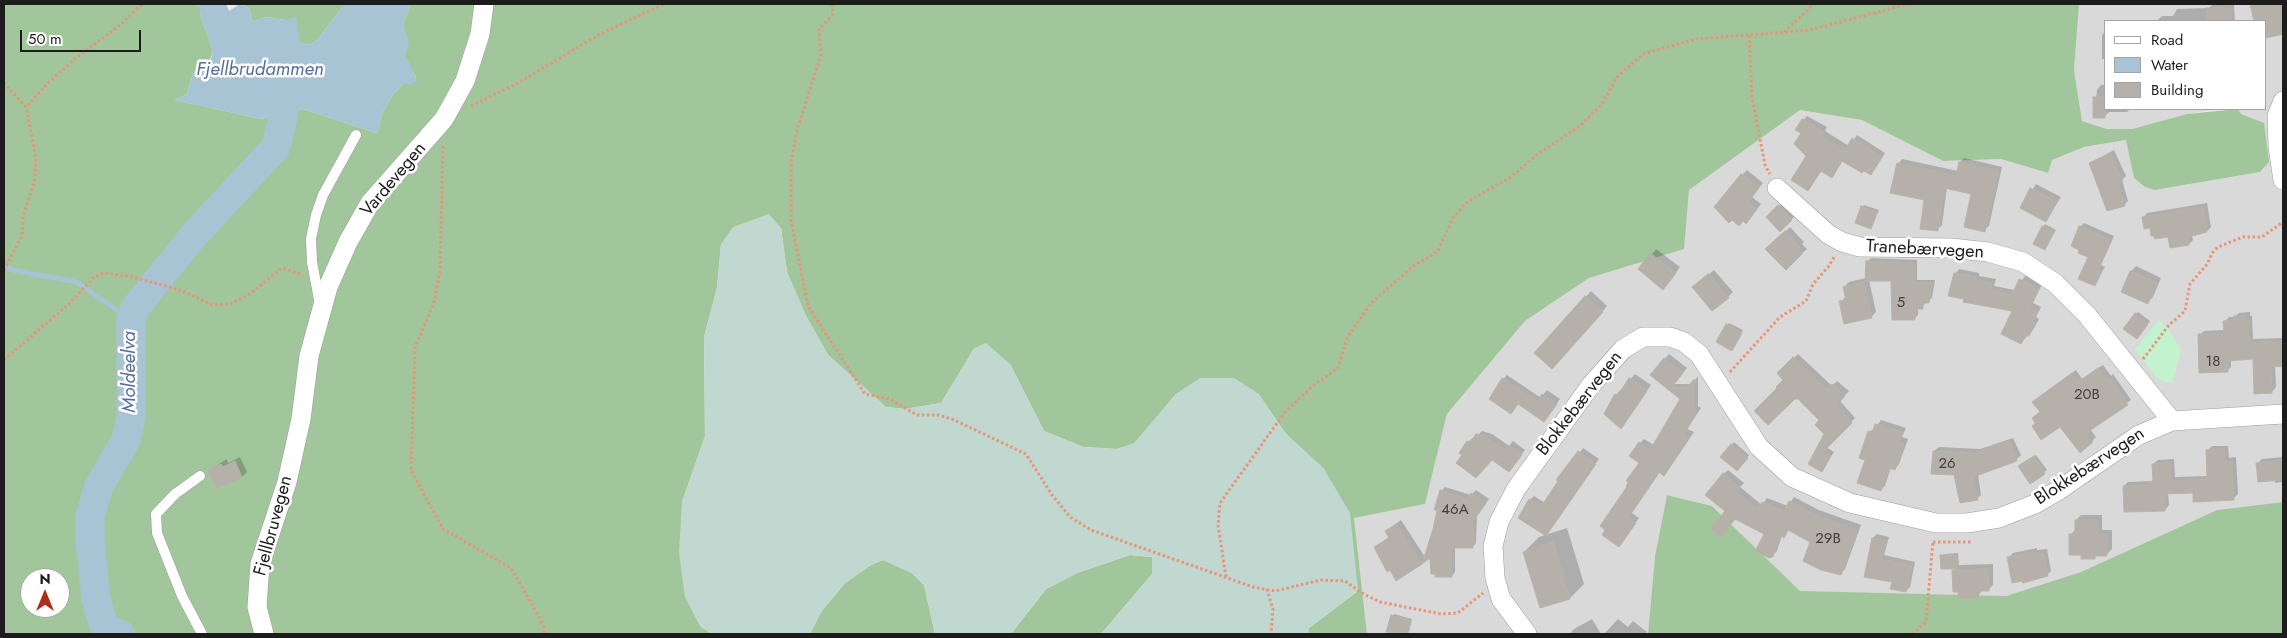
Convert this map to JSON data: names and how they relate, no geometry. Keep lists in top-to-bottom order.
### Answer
{
  "streets": {
    "street": [
      "Vardevegen",
      "Tranebærvegen",
      "Blokkebærvegen",
      "Fjellbruvegen"
    ]
  },
  "crossings": [
    ["Vardevegen", "Fjellbruvegen"],
    ["Tranebærvegen", "Blokkebærvegen"]
  ],
  "water": ["Fjellbrudammen", "Moldeelva"],
  "house_numbers": [
    "5",
    "18",
    "20B",
    "26",
    "46A",
    "29B"
  ],
  "legend": ["Road", "Water", "Building"],
  "scale_bar": "50 m",
  "north": "top"
}
